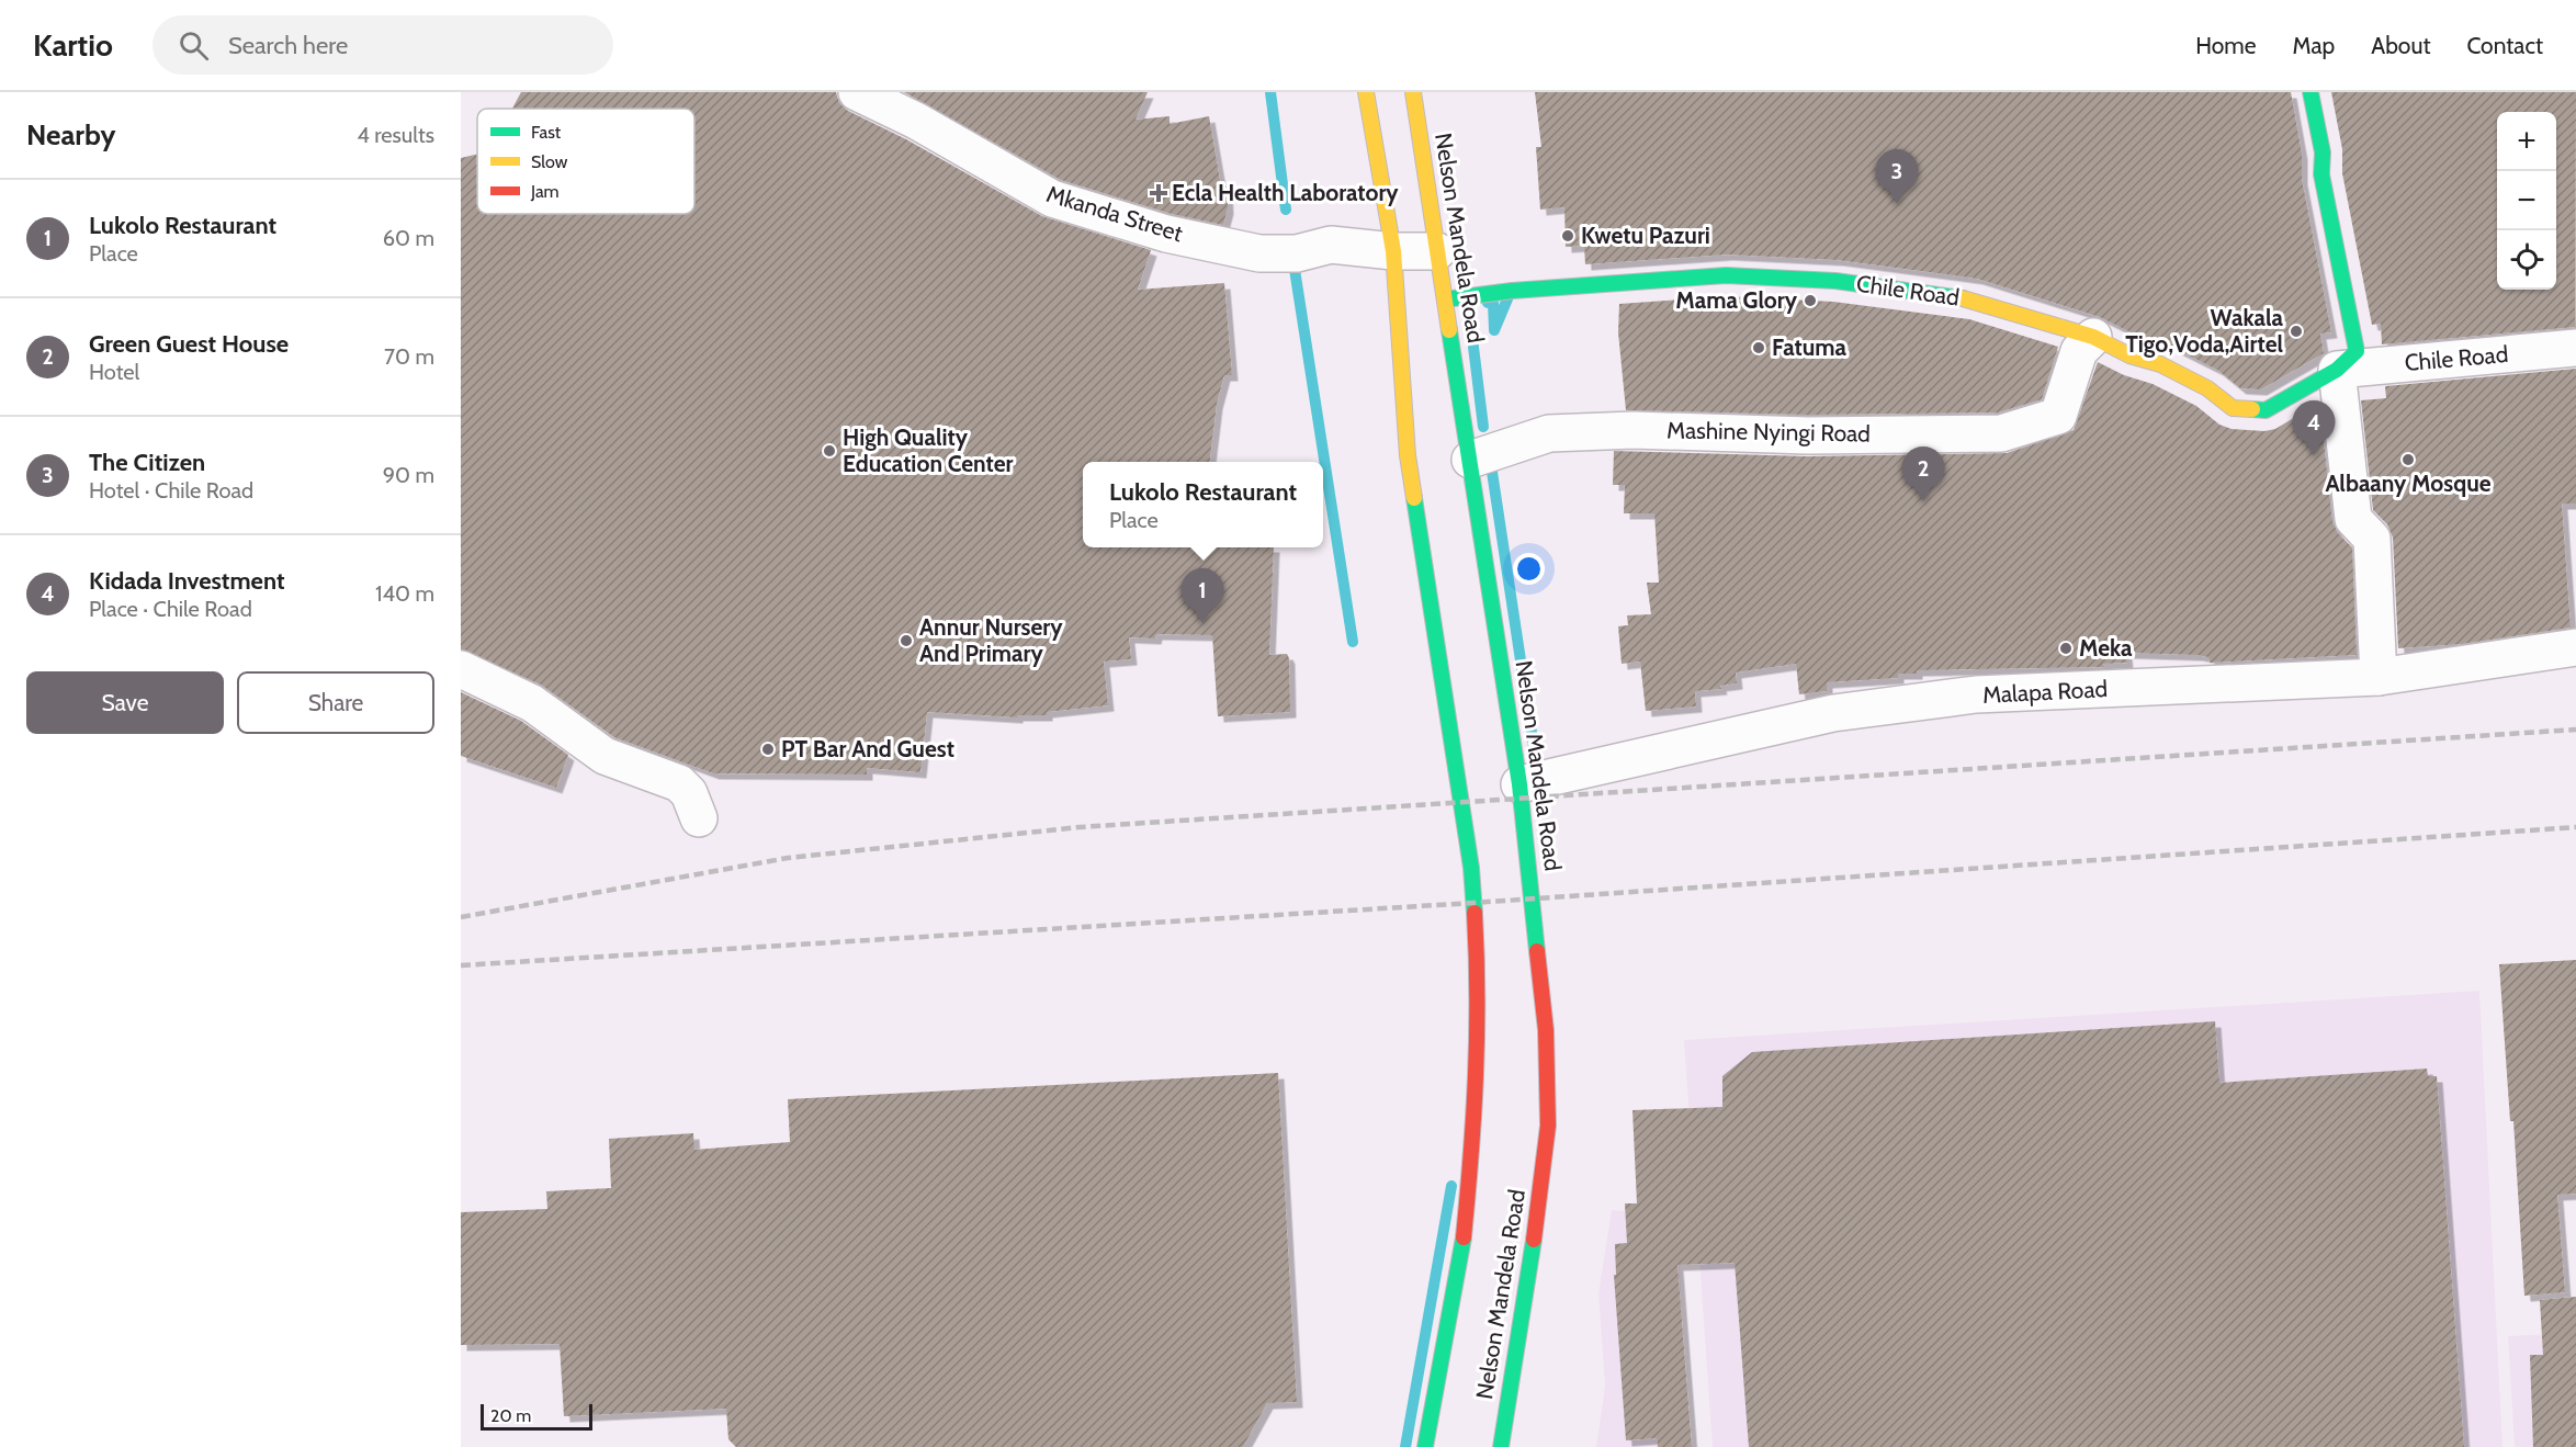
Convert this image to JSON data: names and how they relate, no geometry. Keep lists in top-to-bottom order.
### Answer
{
  "streets": {
    "main road": ["Nelson Mandela Road", "Chile Road"],
    "street": ["Mkanda Street", "Mashine Nyingi Road", "Malapa Road"]
  },
  "crossings": [
    ["Mkanda Street", "Nelson Mandela Road"],
    ["Nelson Mandela Road", "Chile Road"],
    ["Nelson Mandela Road", "Mashine Nyingi Road"],
    ["Nelson Mandela Road", "Malapa Road"],
    ["Chile Road", "Mashine Nyingi Road"]
  ],
  "places": {
    "health": ["Ecla Health Laboratory"],
    "other": [
      "Kwetu Pazuri",
      "Mama Glory",
      "Wakala Tigo,Voda,Airtel",
      "Fatuma",
      "High Quality Education Center",
      "Albaany Mosque",
      "Annur Nursery And Primary",
      "Meka",
      "PT Bar And Guest"
    ]
  },
  "legend": ["Fast", "Slow", "Jam"],
  "scale_bar": "20 m",
  "page": {
    "header": "Kartio",
    "search": "Search here",
    "nav": [
      "Home",
      "Map",
      "About",
      "Contact"
    ],
    "heading": ["Nearby", "4 results"],
    "map_buttons": ["+", "−"],
    "pins": [
      "3",
      "4",
      "2",
      "1"
    ],
    "list": [
      {
        "mark": "1",
        "name": "Lukolo Restaurant",
        "note": "Place",
        "value": "60 m"
      },
      {
        "mark": "2",
        "name": "Green Guest House",
        "note": "Hotel",
        "value": "70 m"
      },
      {
        "mark": "3",
        "name": "The Citizen",
        "note": "Hotel · Chile Road",
        "value": "90 m"
      },
      {
        "mark": "4",
        "name": "Kidada Investment",
        "note": "Place · Chile Road",
        "value": "140 m"
      }
    ],
    "popup": ["Lukolo Restaurant", "Place"],
    "buttons": ["Save", "Share"],
    "scale": "20 m"
  }
}
